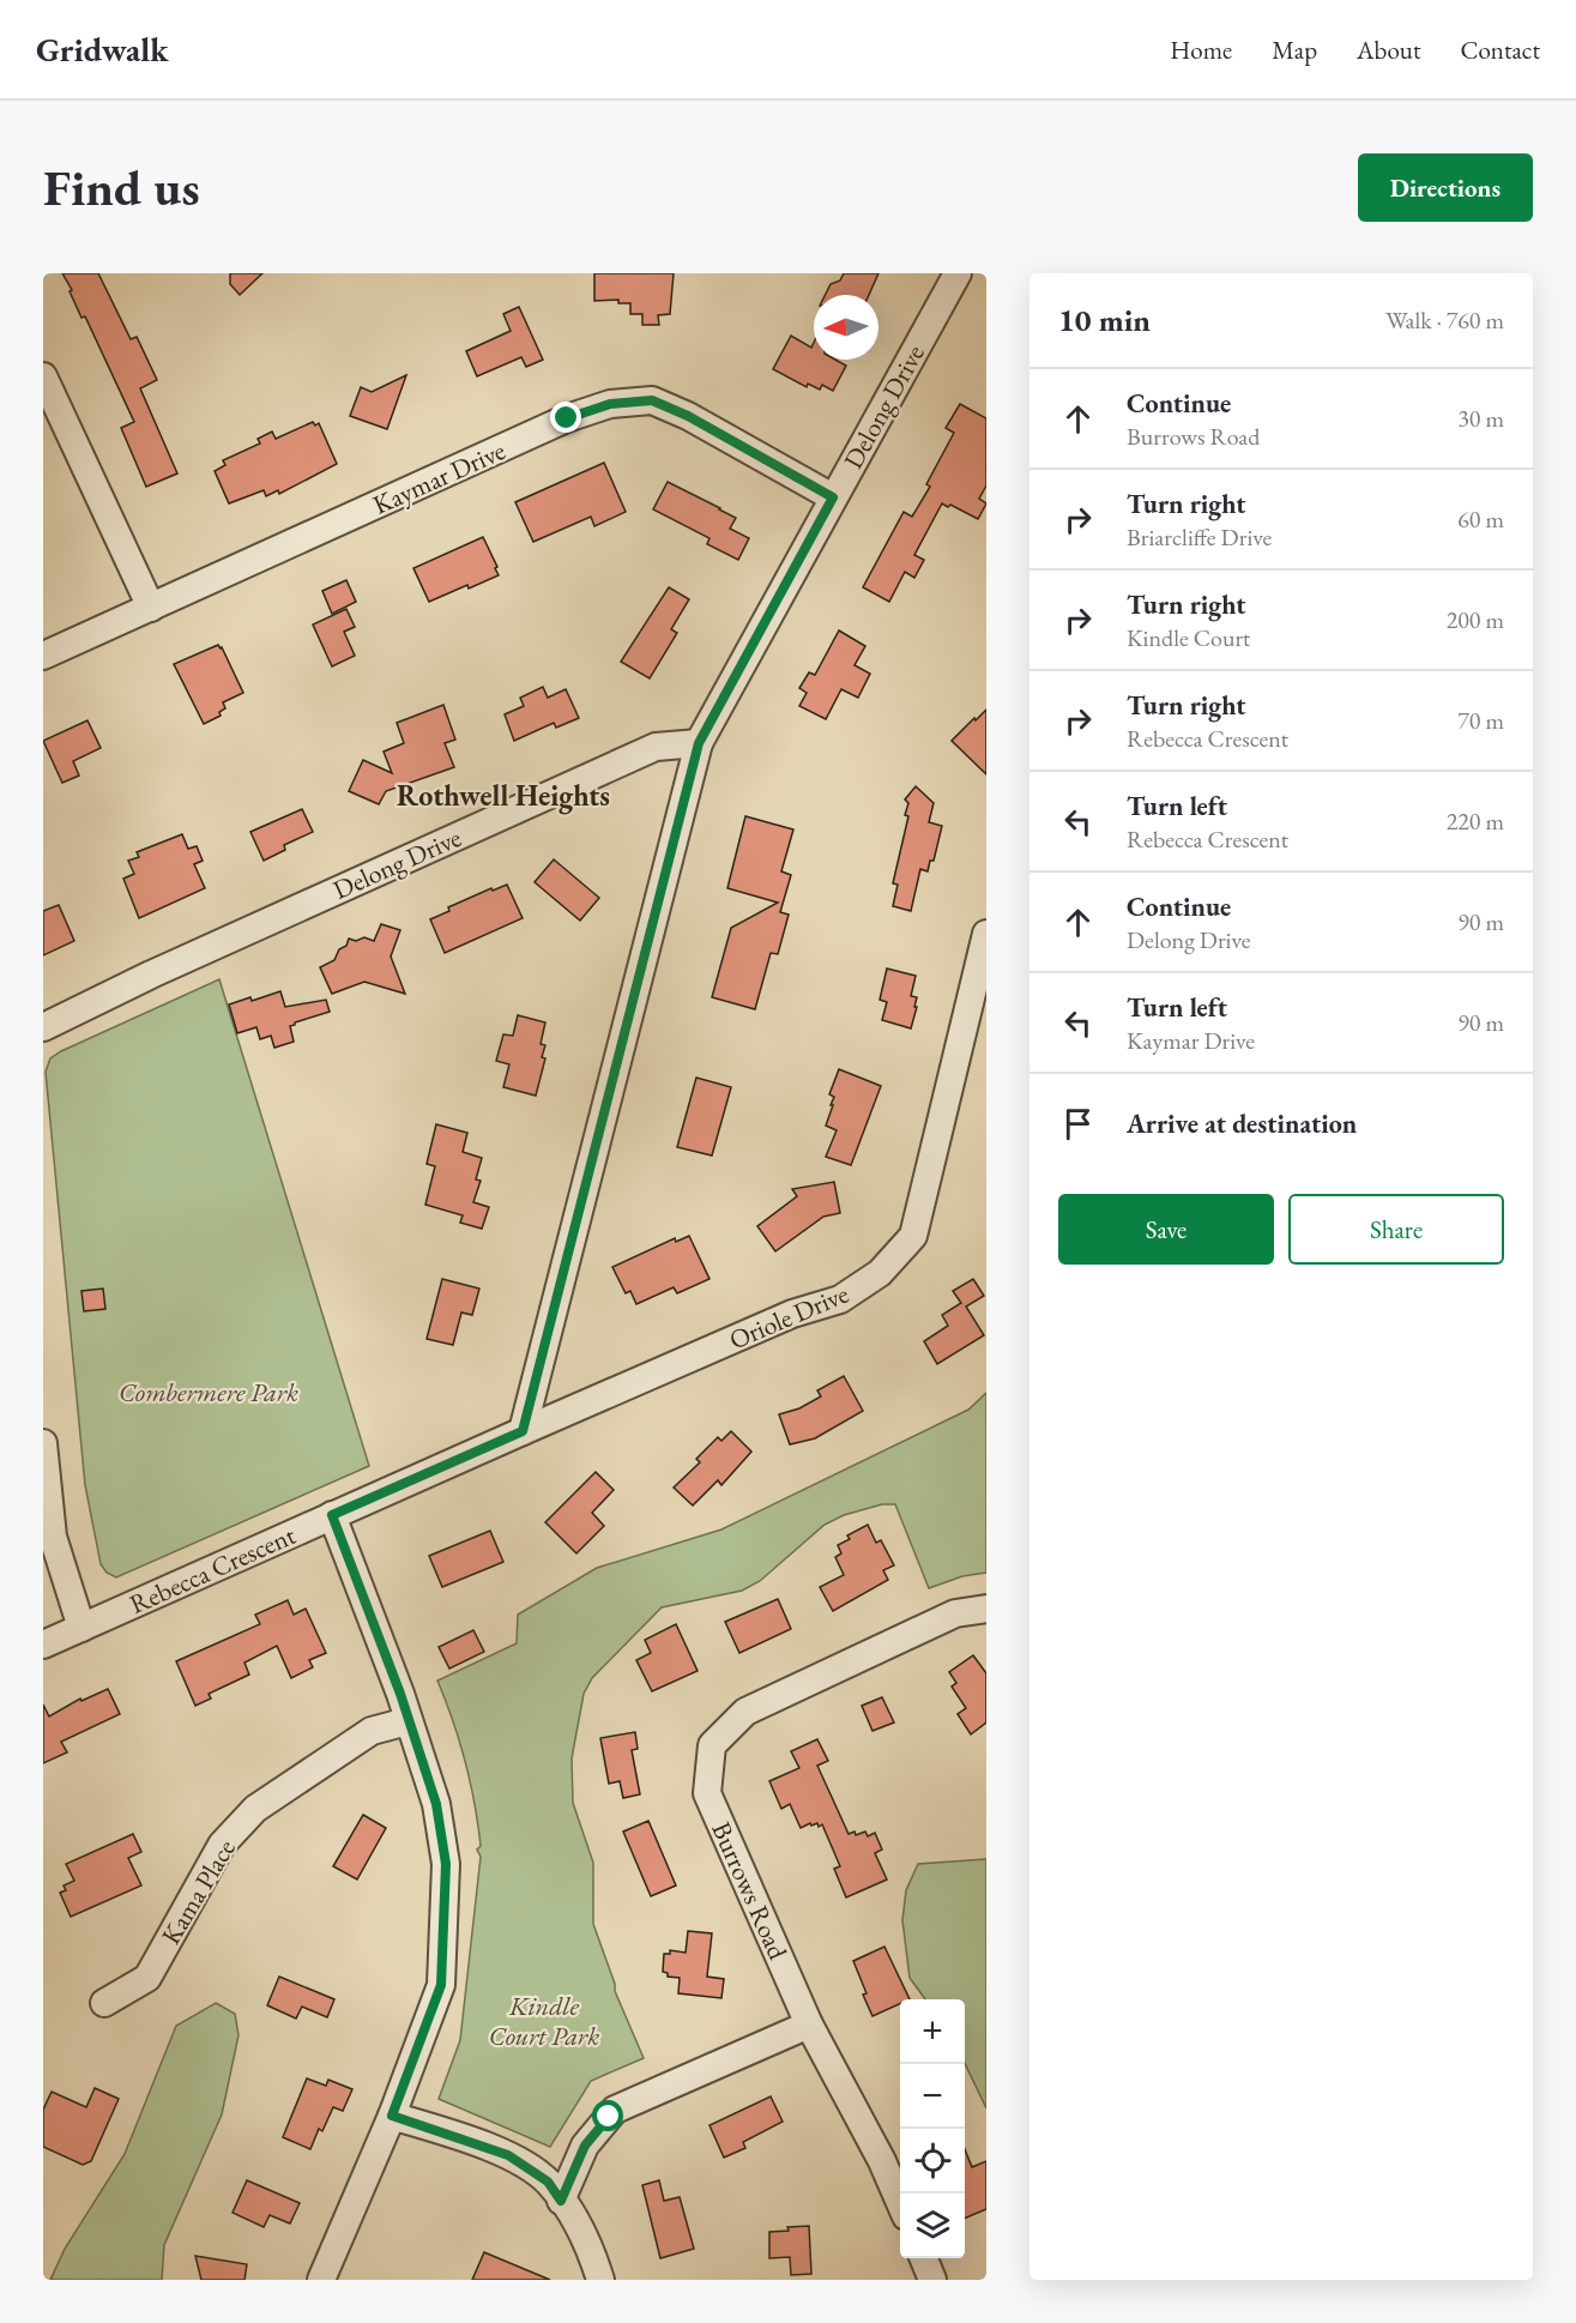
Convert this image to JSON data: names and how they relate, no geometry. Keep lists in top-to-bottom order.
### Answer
{
  "streets": {
    "street": [
      "Delong Drive",
      "Kaymar Drive",
      "Oriole Drive",
      "Rebecca Crescent",
      "Burrows Road",
      "Kama Place"
    ]
  },
  "crossings": [
    ["Delong Drive", "Kaymar Drive"],
    ["Oriole Drive", "Rebecca Crescent"]
  ],
  "districts": ["Rothwell Heights"],
  "parks": ["Combermere Park", "Kindle Court Park"],
  "north": "left",
  "page": {
    "header": "Gridwalk",
    "nav": [
      "Home",
      "Map",
      "About",
      "Contact"
    ],
    "buttons": [
      "Directions",
      ["Save", "Share"]
    ],
    "title": "Find us",
    "heading": ["10 min", "Walk · 760 m"],
    "list": [
      ["Continue", "Burrows Road", "30 m"],
      ["Turn right", "Briarcliffe Drive", "60 m"],
      ["Turn right", "Kindle Court", "200 m"],
      ["Turn right", "Rebecca Crescent", "70 m"],
      ["Turn left", "Rebecca Crescent", "220 m"],
      ["Continue", "Delong Drive", "90 m"],
      ["Turn left", "Kaymar Drive", "90 m"],
      "Arrive at destination"
    ],
    "map_buttons": ["+", "−"]
  }
}
